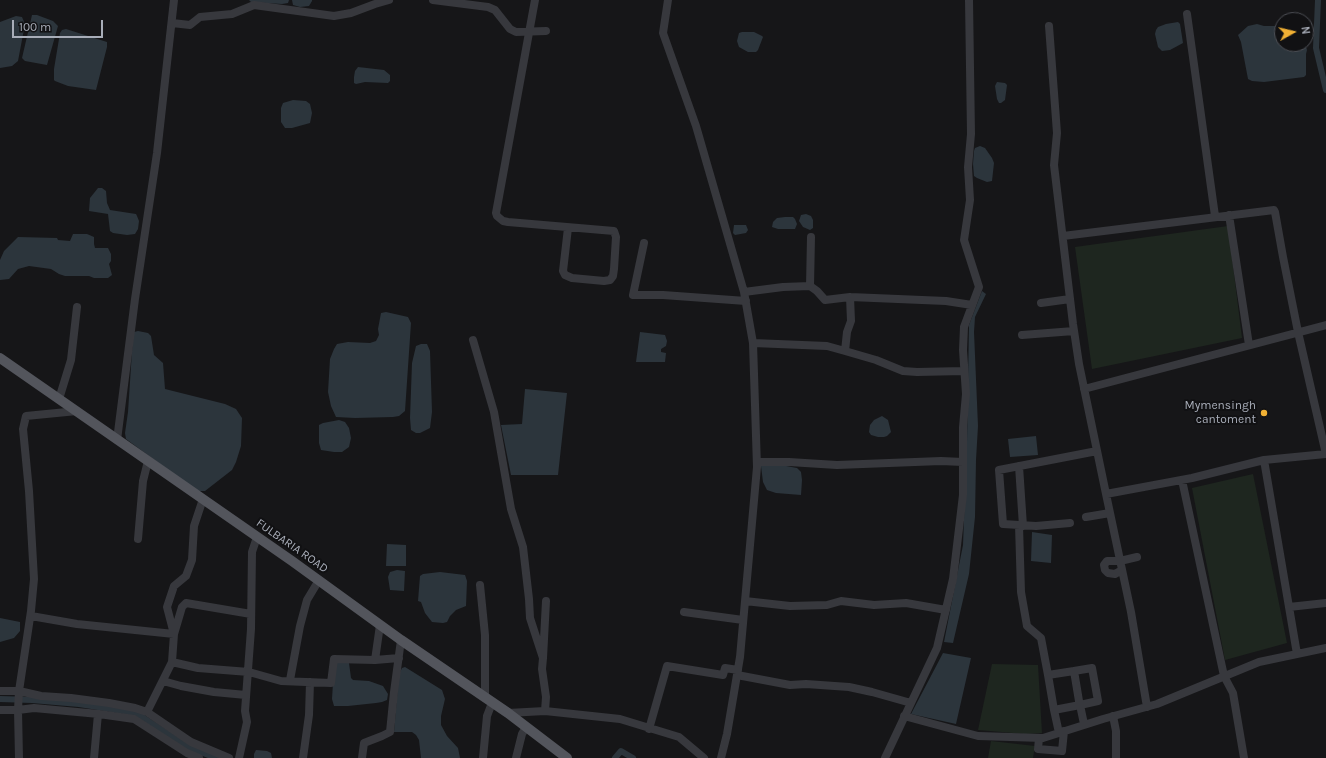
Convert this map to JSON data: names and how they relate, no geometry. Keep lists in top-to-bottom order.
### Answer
{
  "streets": {
    "main road": ["FULBARIA ROAD"]
  },
  "places": ["Mymensingh cantoment"],
  "scale_bar": "100 m",
  "north": "right"
}
